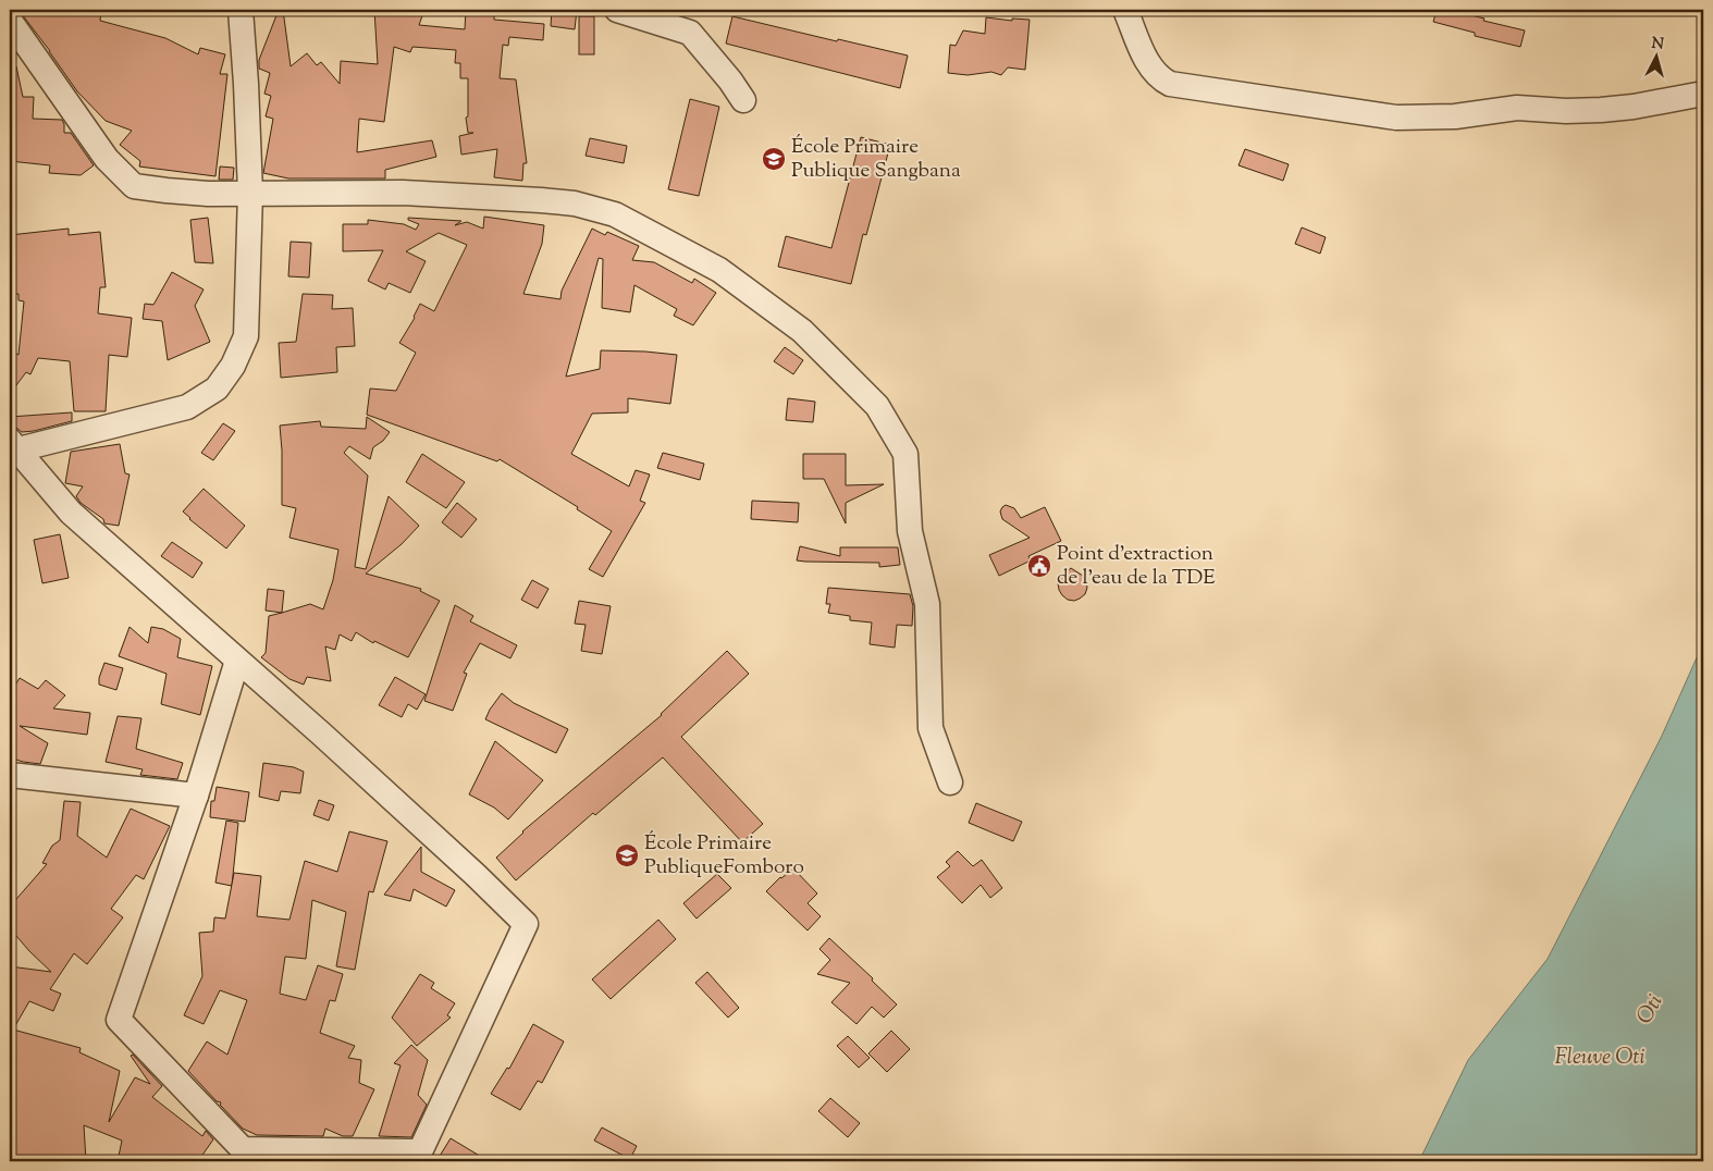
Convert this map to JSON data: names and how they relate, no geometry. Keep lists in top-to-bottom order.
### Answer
{
  "water": ["Oti", "Fleuve Oti"],
  "places": {
    "school or university": ["École Primaire Publique Sangbana", "École Primaire PubliqueFomboro"],
    "public building": ["Point d'extraction de l'eau de la TDE"]
  },
  "north": "top"
}
